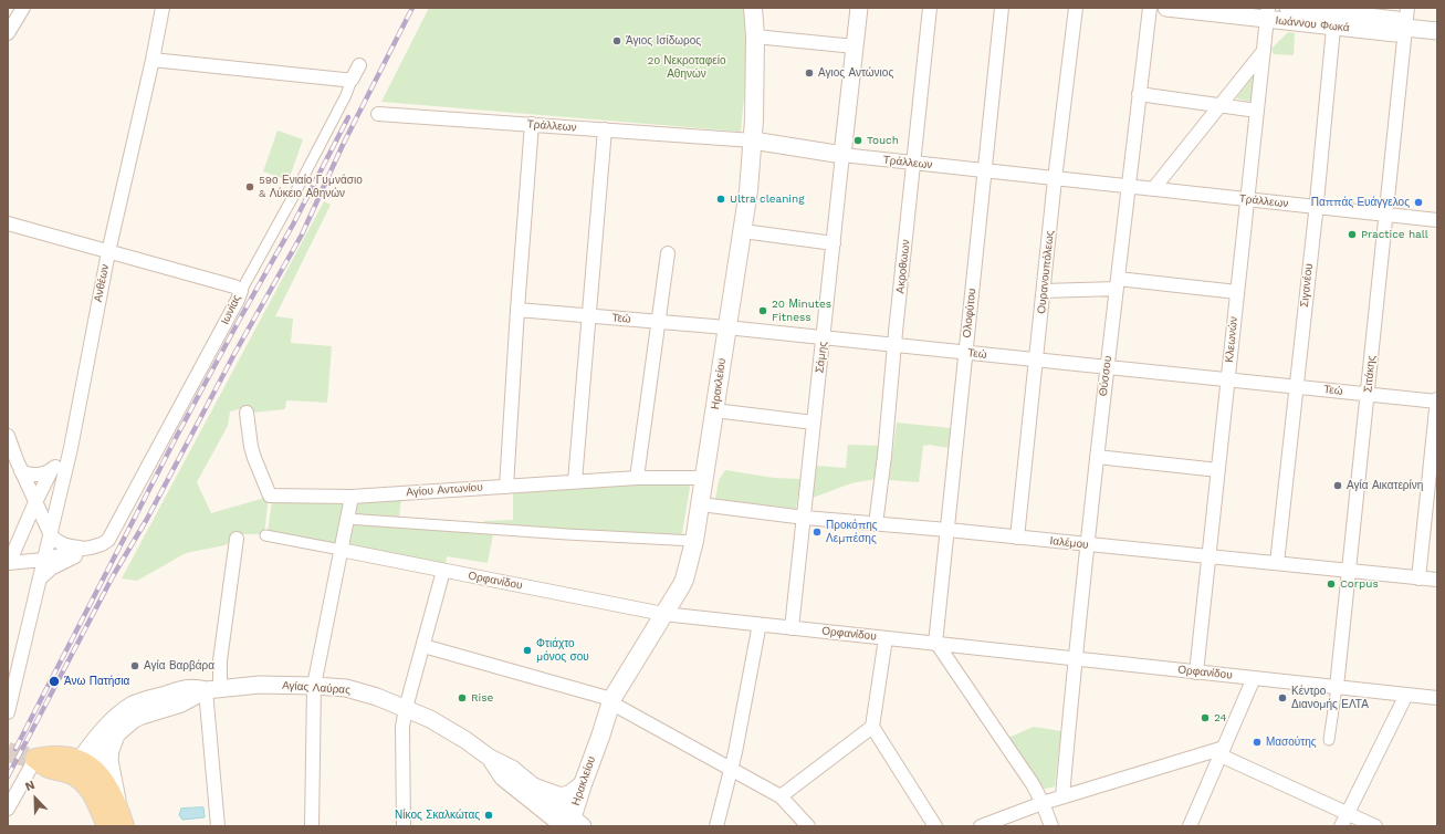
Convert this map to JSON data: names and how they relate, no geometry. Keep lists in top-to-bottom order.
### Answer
{
  "streets": {
    "main road": ["Ηρακλείου"],
    "street": [
      "Ιωάννου Φωκά",
      "Τράλλεων",
      "Ακροθωων",
      "Ουρανουπόλεως",
      "Ανθέων",
      "Σιγανέου",
      "Ιωνίας",
      "Ολοφύτου",
      "Τεώ",
      "Κλεωνών",
      "Σάμης",
      "Σιτάκης",
      "Θύσσου",
      "Αγίου Αντωνίου",
      "Ιαλέμου",
      "Ορφανίδου",
      "Αγίας Λαύρας"
    ]
  },
  "crossings": [
    ["Ιωάννου Φωκά", "Σιγανέου"],
    ["Ιωάννου Φωκά", "Κλεωνών"],
    ["Ιωάννου Φωκά", "Σιτάκης"],
    ["Τράλλεων", "Ακροθωων"],
    ["Τράλλεων", "Ουρανουπόλεως"],
    ["Τράλλεων", "Σιγανέου"],
    ["Τράλλεων", "Ολοφύτου"],
    ["Τράλλεων", "Κλεωνών"],
    ["Τράλλεων", "Σάμης"],
    ["Τράλλεων", "Σιτάκης"],
    ["Τράλλεων", "Θύσσου"],
    ["Τράλλεων", "Ηρακλείου"],
    ["Ακροθωων", "Τεώ"],
    ["Ακροθωων", "Ιαλέμου"],
    ["Ουρανουπόλεως", "Τεώ"],
    ["Ουρανουπόλεως", "Ιαλέμου"],
    ["Σιγανέου", "Τεώ"],
    ["Σιγανέου", "Ιαλέμου"],
    ["Ολοφύτου", "Τεώ"],
    ["Ολοφύτου", "Ιαλέμου"],
    ["Ολοφύτου", "Ορφανίδου"],
    ["Τεώ", "Κλεωνών"],
    ["Τεώ", "Σάμης"],
    ["Τεώ", "Σιτάκης"],
    ["Τεώ", "Θύσσου"],
    ["Τεώ", "Ηρακλείου"],
    ["Κλεωνών", "Ιαλέμου"],
    ["Κλεωνών", "Ορφανίδου"],
    ["Σάμης", "Ιαλέμου"],
    ["Σάμης", "Ορφανίδου"],
    ["Σιτάκης", "Ιαλέμου"],
    ["Σιτάκης", "Ορφανίδου"],
    ["Θύσσου", "Ιαλέμου"],
    ["Θύσσου", "Ορφανίδου"],
    ["Ηρακλείου", "Αγίου Αντωνίου"],
    ["Ηρακλείου", "Ιαλέμου"],
    ["Ηρακλείου", "Ορφανίδου"],
    ["Ηρακλείου", "Αγίας Λαύρας"]
  ],
  "parks": ["2ο Νεκροταφείο Αθηνών"],
  "places": [
    "Άγιος Ισίδωρος",
    "Αγιος Αντώνιος",
    "Touch",
    "59ο Ενιαίο Γυμνάσιο & Λύκειο Αθηνών",
    "Ultra cleaning",
    "Παππάς Ευάγγελος",
    "Practice hall",
    "20 Μinutes Fitness",
    "Αγία Αικατερίνη",
    "Προκόπης Λεμπέσης",
    "Corpus",
    "Φτιάχτο μόνος σου",
    "Αγία Βαρβάρα",
    "Άνω Πατήσια",
    "Rise",
    "Κέντρο Διανομής ΕΛΤΑ",
    "24",
    "Μασούτης",
    "Νίκος Σκαλκώτας"
  ],
  "north": "top left"
}
